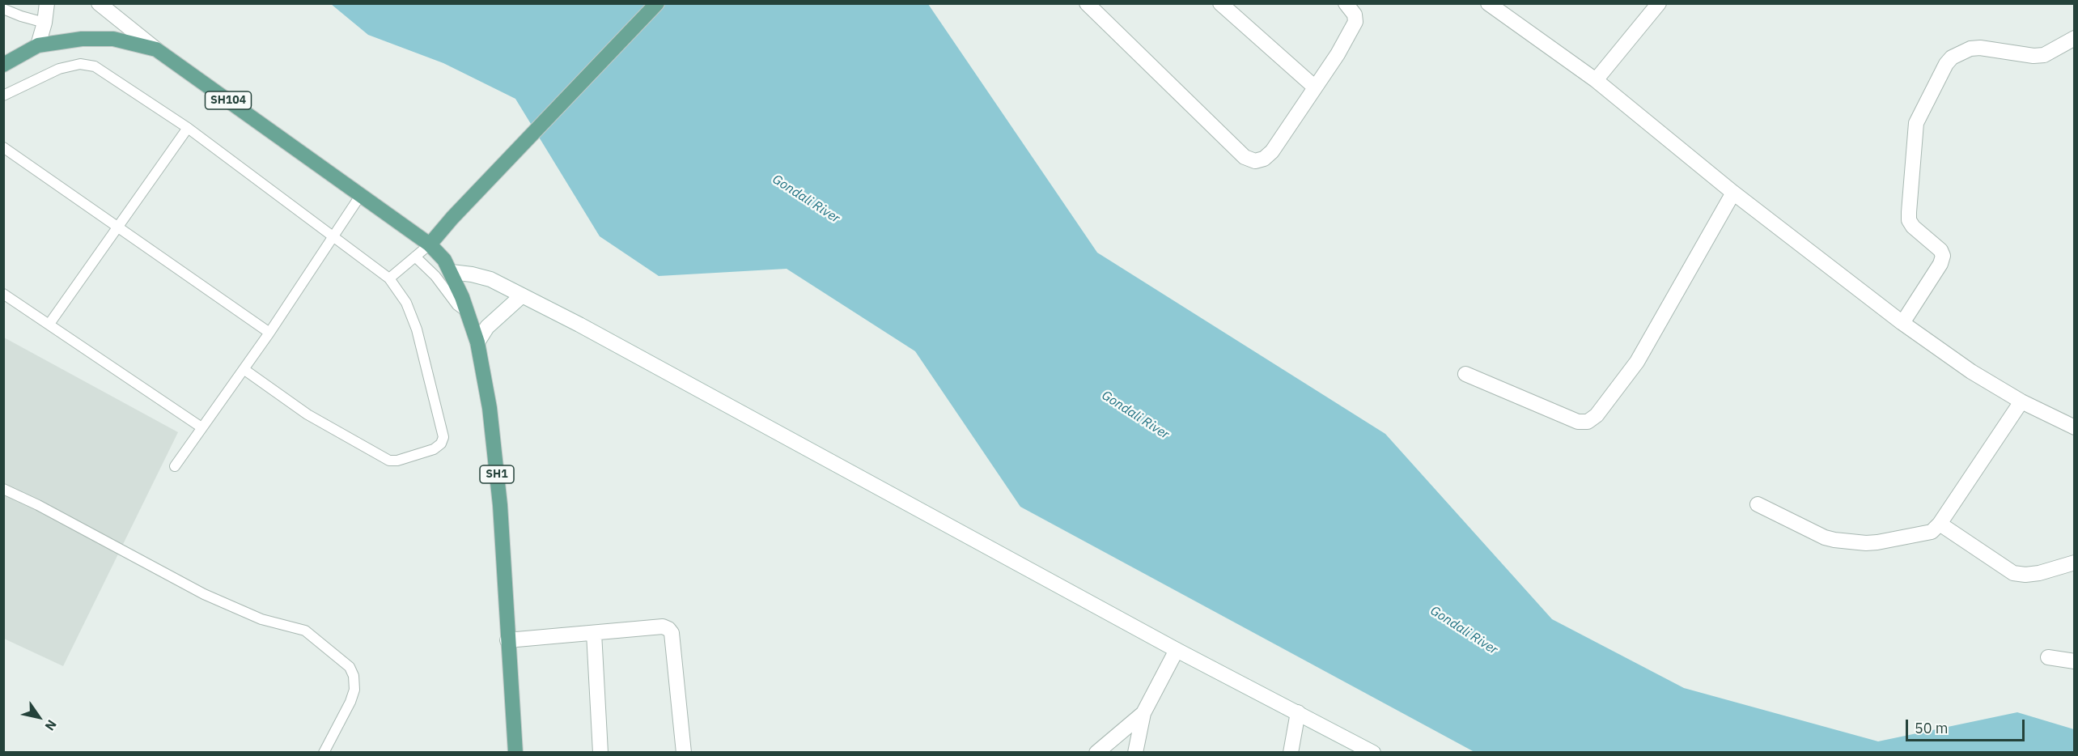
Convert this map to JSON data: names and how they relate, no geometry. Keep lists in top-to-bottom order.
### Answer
{
  "streets": {
    "main road": ["SH104", "SH1"]
  },
  "crossings": [
    ["SH104", "SH1"]
  ],
  "water": ["Gondali River"],
  "scale_bar": "50 m",
  "north": "bottom right"
}
